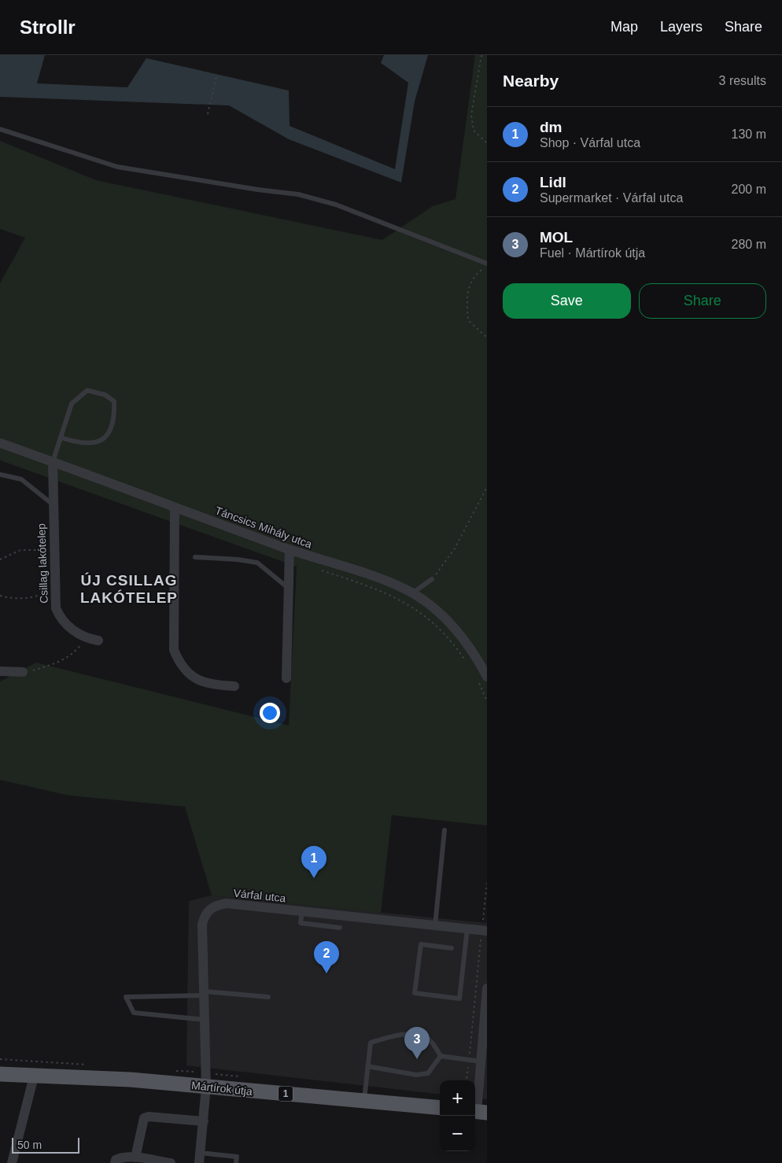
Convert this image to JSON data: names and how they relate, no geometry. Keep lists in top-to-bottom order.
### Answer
{
  "streets": {
    "main road": ["Mártírok útja", "1"],
    "street": ["Táncsics Mihály utca", "Csillag lakótelep", "Várfal utca"]
  },
  "crossings": [
    ["Táncsics Mihály utca", "Csillag lakótelep"],
    ["Várfal utca", "Mártírok útja"]
  ],
  "districts": ["ÚJ CSILLAG LAKÓTELEP"],
  "scale_bar": "50 m",
  "page": {
    "header": "Strollr",
    "nav": ["Map", "Layers", "Share"],
    "heading": ["Nearby", "3 results"],
    "list": [
      {
        "mark": "1",
        "name": "dm",
        "note": "Shop · Várfal utca",
        "value": "130 m"
      },
      {
        "mark": "2",
        "name": "Lidl",
        "note": "Supermarket · Várfal utca",
        "value": "200 m"
      },
      {
        "mark": "3",
        "name": "MOL",
        "note": "Fuel · Mártírok útja",
        "value": "280 m"
      }
    ],
    "buttons": ["Save", "Share"],
    "pins": ["1", "2", "3"],
    "map_buttons": ["+", "−"],
    "scale": "50 m"
  }
}
